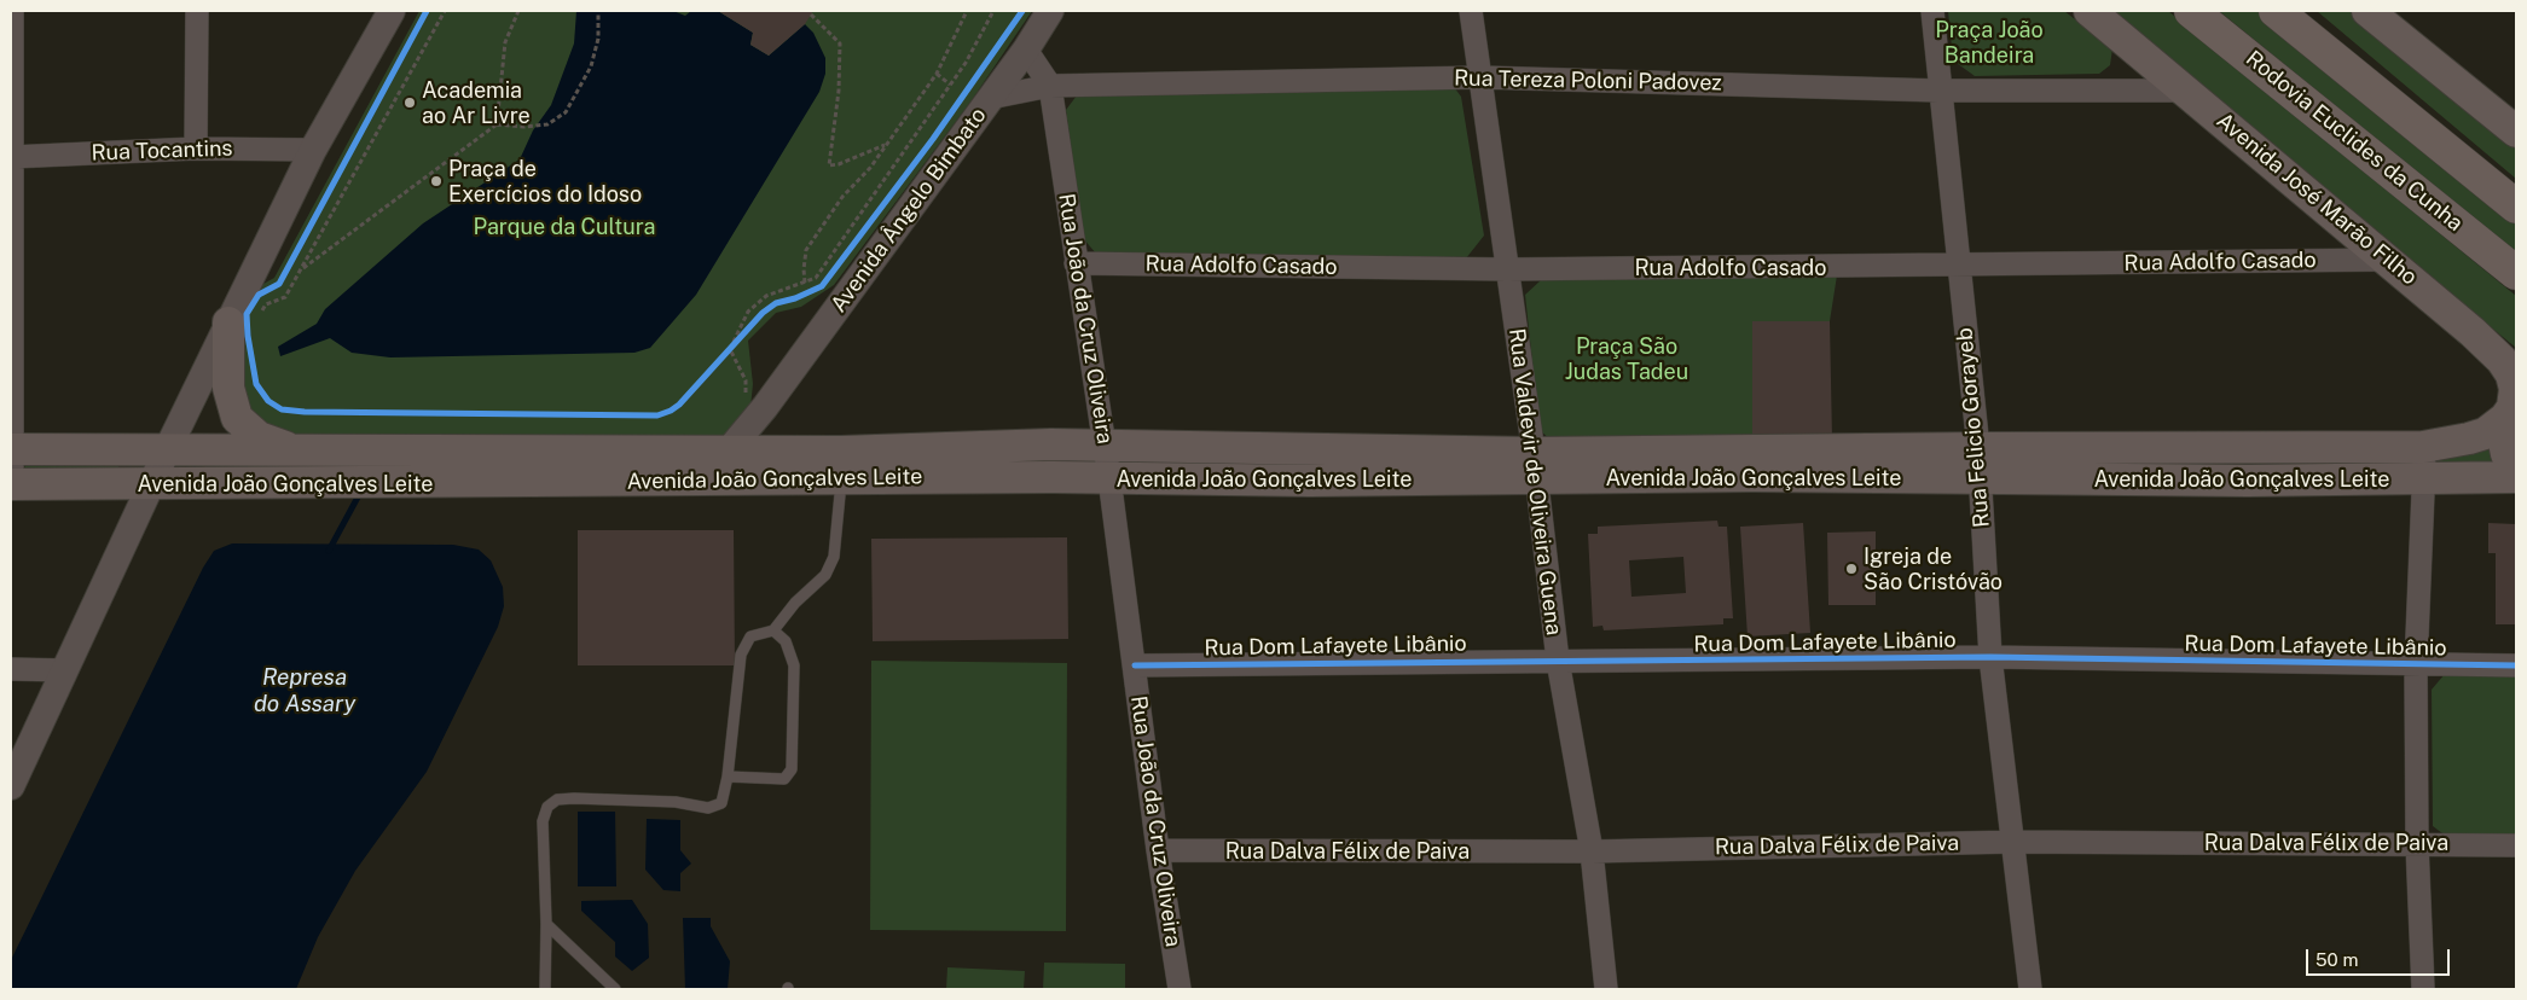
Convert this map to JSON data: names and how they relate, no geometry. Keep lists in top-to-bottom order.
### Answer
{
  "streets": {
    "highway": ["Rodovia Euclides da Cunha"],
    "main road": ["Avenida José Marão Filho", "Avenida João Gonçalves Leite"],
    "street": [
      "Rua Tereza Poloni Padovez",
      "Rua Tocantins",
      "Avenida Ângelo Bimbato",
      "Rua Adolfo Casado",
      "Rua João da Cruz Oliveira",
      "Rua Felicio Gorayeb",
      "Rua Valdevir de Oliveira Guena",
      "Rua Dom Lafayete Libânio",
      "Rua Dalva Félix de Paiva"
    ]
  },
  "crossings": [
    ["Rua Tereza Poloni Padovez", "Avenida José Marão Filho"],
    ["Rua Tereza Poloni Padovez", "Avenida Ângelo Bimbato"],
    ["Rua Tereza Poloni Padovez", "Rua João da Cruz Oliveira"],
    ["Rua Tereza Poloni Padovez", "Rua Felicio Gorayeb"],
    ["Rua Tereza Poloni Padovez", "Rua Valdevir de Oliveira Guena"],
    ["Avenida José Marão Filho", "Rua Adolfo Casado"],
    ["Avenida José Marão Filho", "Avenida João Gonçalves Leite"],
    ["Avenida Ângelo Bimbato", "Rua João da Cruz Oliveira"],
    ["Avenida Ângelo Bimbato", "Avenida João Gonçalves Leite"],
    ["Rua Adolfo Casado", "Rua João da Cruz Oliveira"],
    ["Rua Adolfo Casado", "Rua Felicio Gorayeb"],
    ["Rua Adolfo Casado", "Rua Valdevir de Oliveira Guena"],
    ["Rua João da Cruz Oliveira", "Avenida João Gonçalves Leite"],
    ["Rua João da Cruz Oliveira", "Rua Dom Lafayete Libânio"],
    ["Rua João da Cruz Oliveira", "Rua Dalva Félix de Paiva"],
    ["Rua Felicio Gorayeb", "Avenida João Gonçalves Leite"],
    ["Rua Felicio Gorayeb", "Rua Dom Lafayete Libânio"],
    ["Rua Felicio Gorayeb", "Rua Dalva Félix de Paiva"],
    ["Avenida João Gonçalves Leite", "Rua Valdevir de Oliveira Guena"],
    ["Rua Valdevir de Oliveira Guena", "Rua Dom Lafayete Libânio"],
    ["Rua Valdevir de Oliveira Guena", "Rua Dalva Félix de Paiva"]
  ],
  "water": ["Represa do Assary"],
  "parks": ["Praça João Bandeira", "Parque da Cultura", "Praça São Judas Tadeu"],
  "places": ["Academia ao Ar Livre", "Praça de Exercícios do Idoso", "Igreja de São Cristóvão"],
  "scale_bar": "50 m"
}
